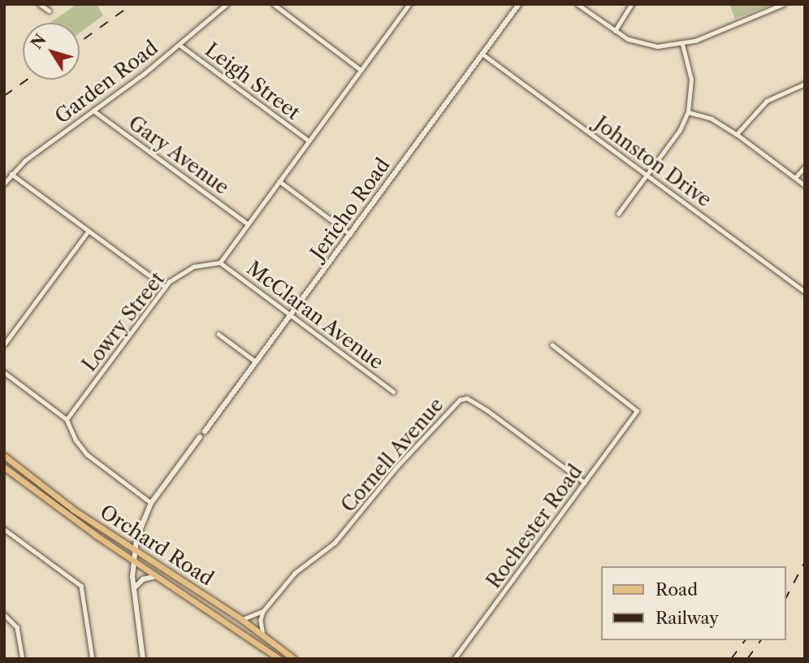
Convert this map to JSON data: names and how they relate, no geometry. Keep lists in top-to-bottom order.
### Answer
{
  "streets": {
    "main road": ["Jericho Road", "Orchard Road"],
    "street": [
      "Leigh Street",
      "Garden Road",
      "Gary Avenue",
      "Johnston Drive",
      "McClaran Avenue",
      "Lowry Street",
      "Cornell Avenue",
      "Rochester Road"
    ]
  },
  "crossings": [
    ["Leigh Street", "Garden Road"],
    ["Garden Road", "Gary Avenue"],
    ["Johnston Drive", "Jericho Road"],
    ["Jericho Road", "McClaran Avenue"],
    ["McClaran Avenue", "Lowry Street"],
    ["Cornell Avenue", "Rochester Road"],
    ["Cornell Avenue", "Orchard Road"]
  ],
  "legend": ["Road", "Railway"],
  "north": "top left"
}
